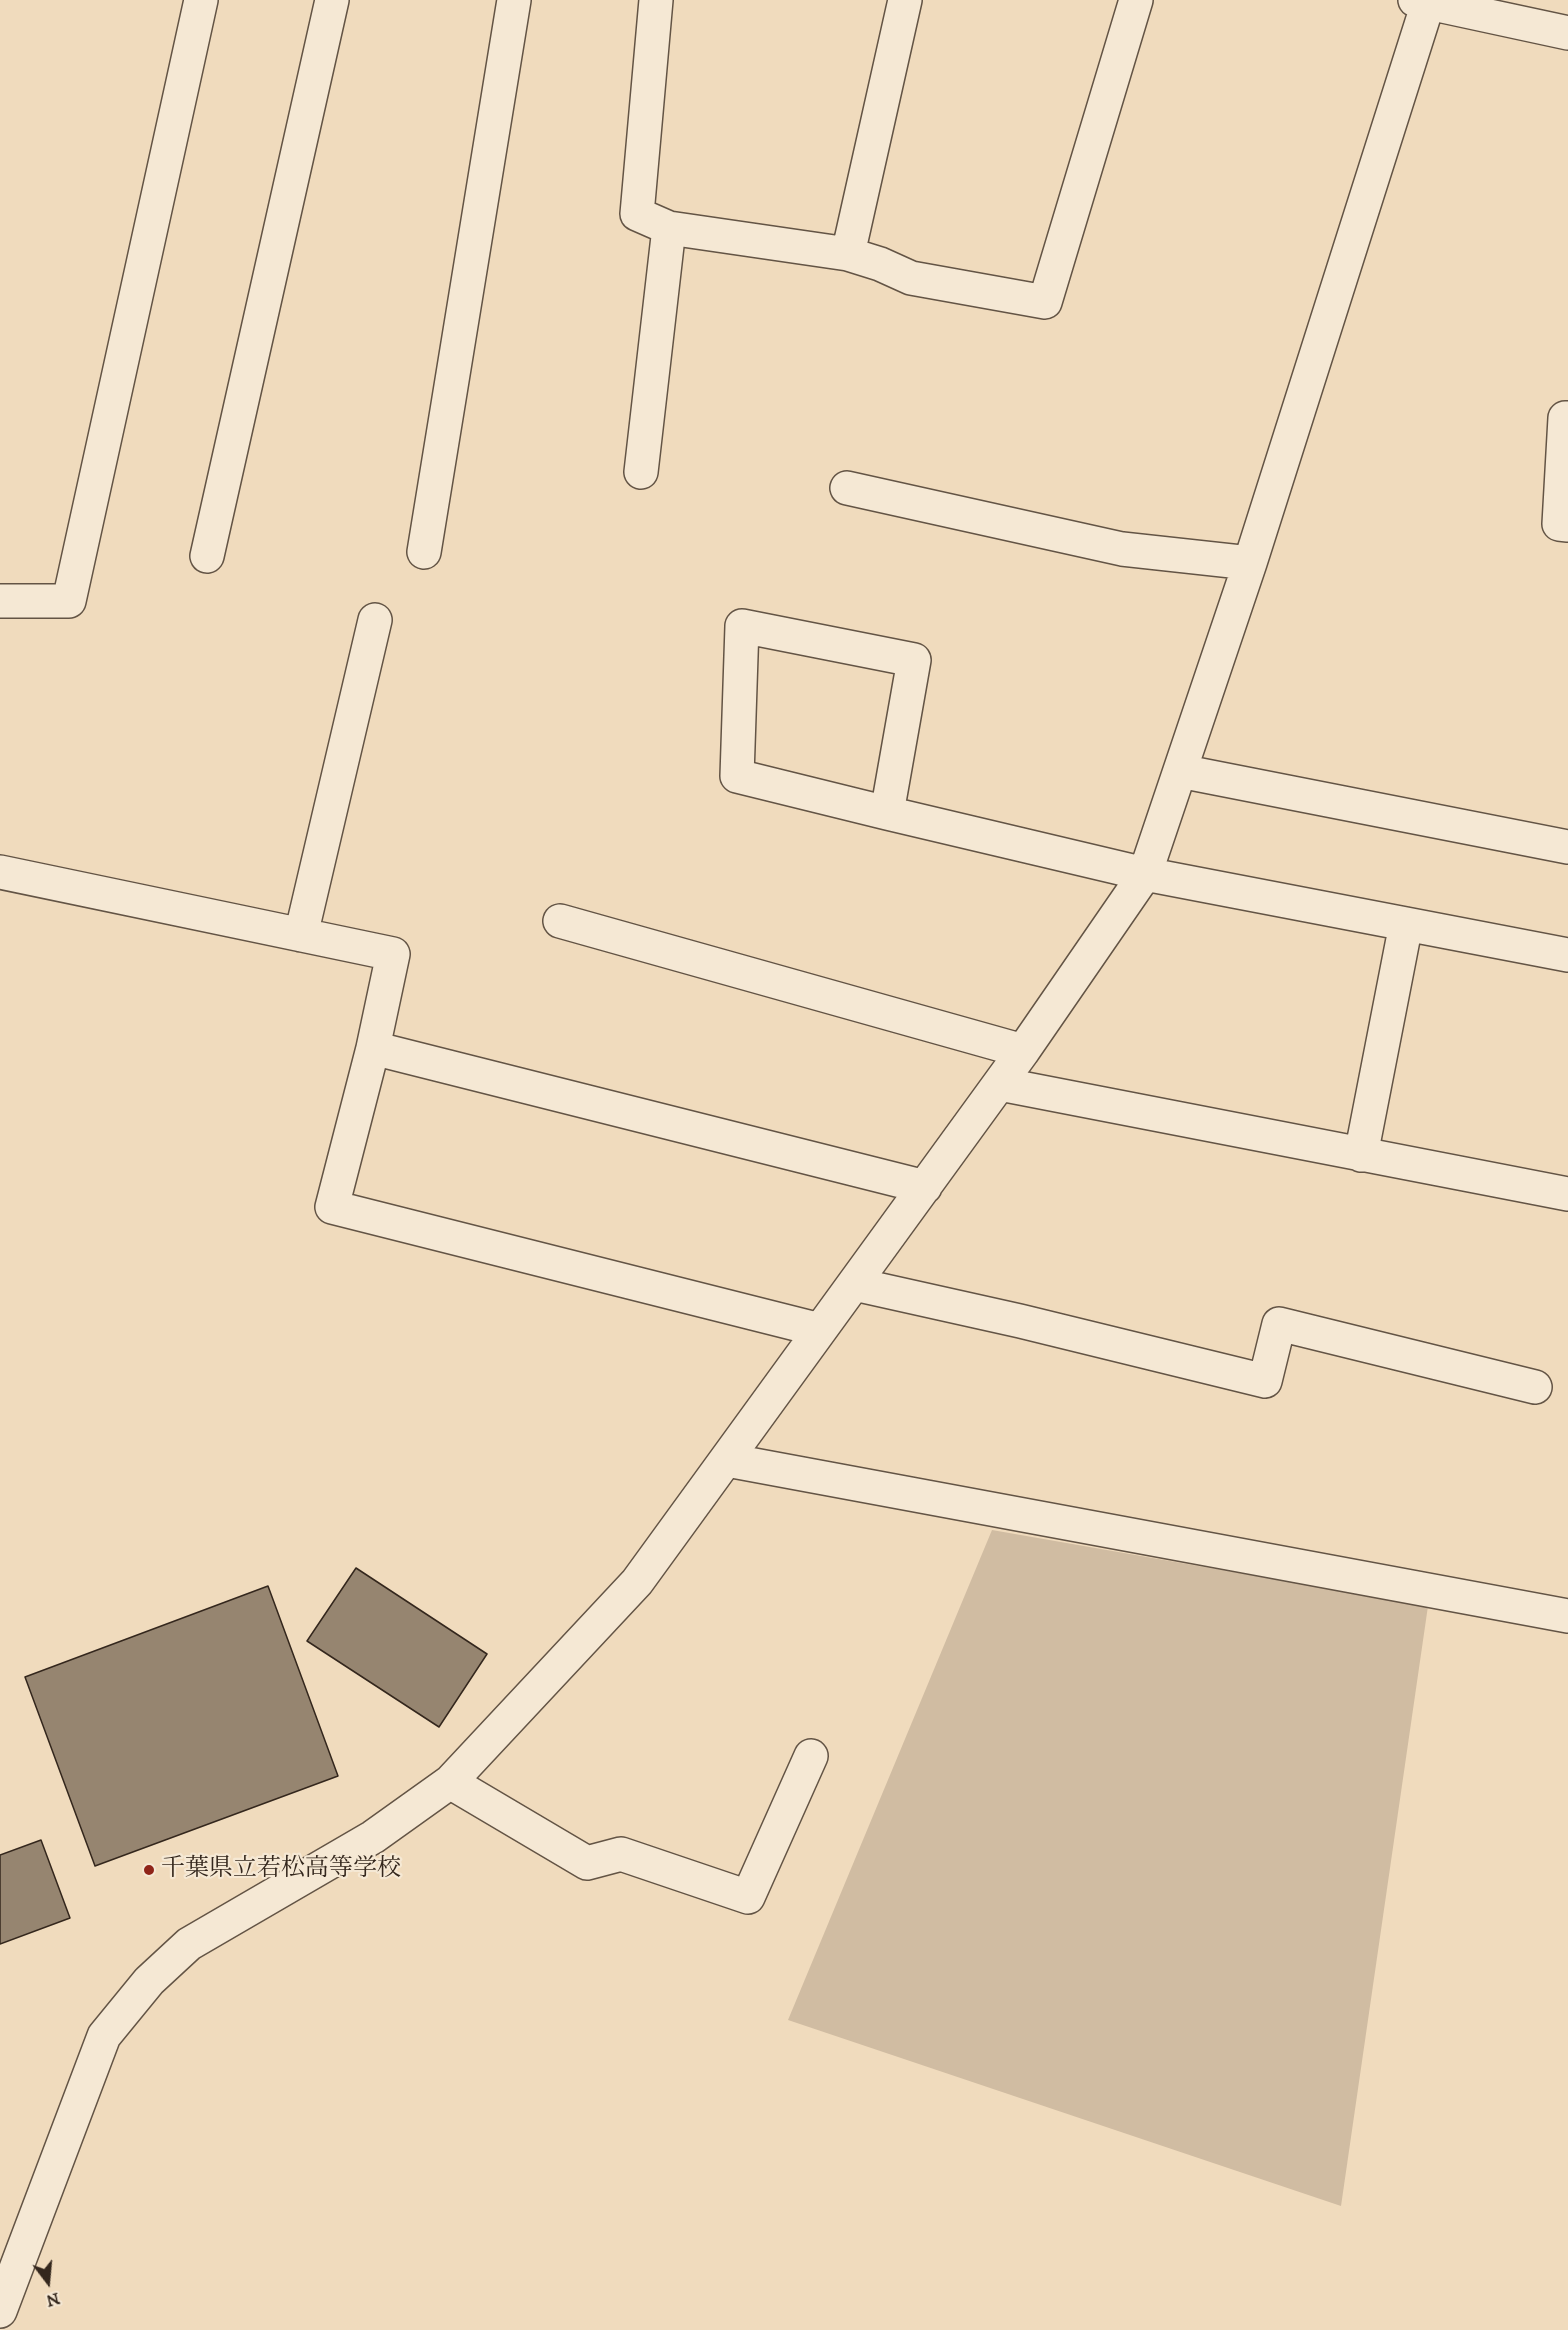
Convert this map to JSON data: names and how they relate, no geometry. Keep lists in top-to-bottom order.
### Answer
{
  "places": ["千葉県立若松高等学校"],
  "north": "bottom"
}
